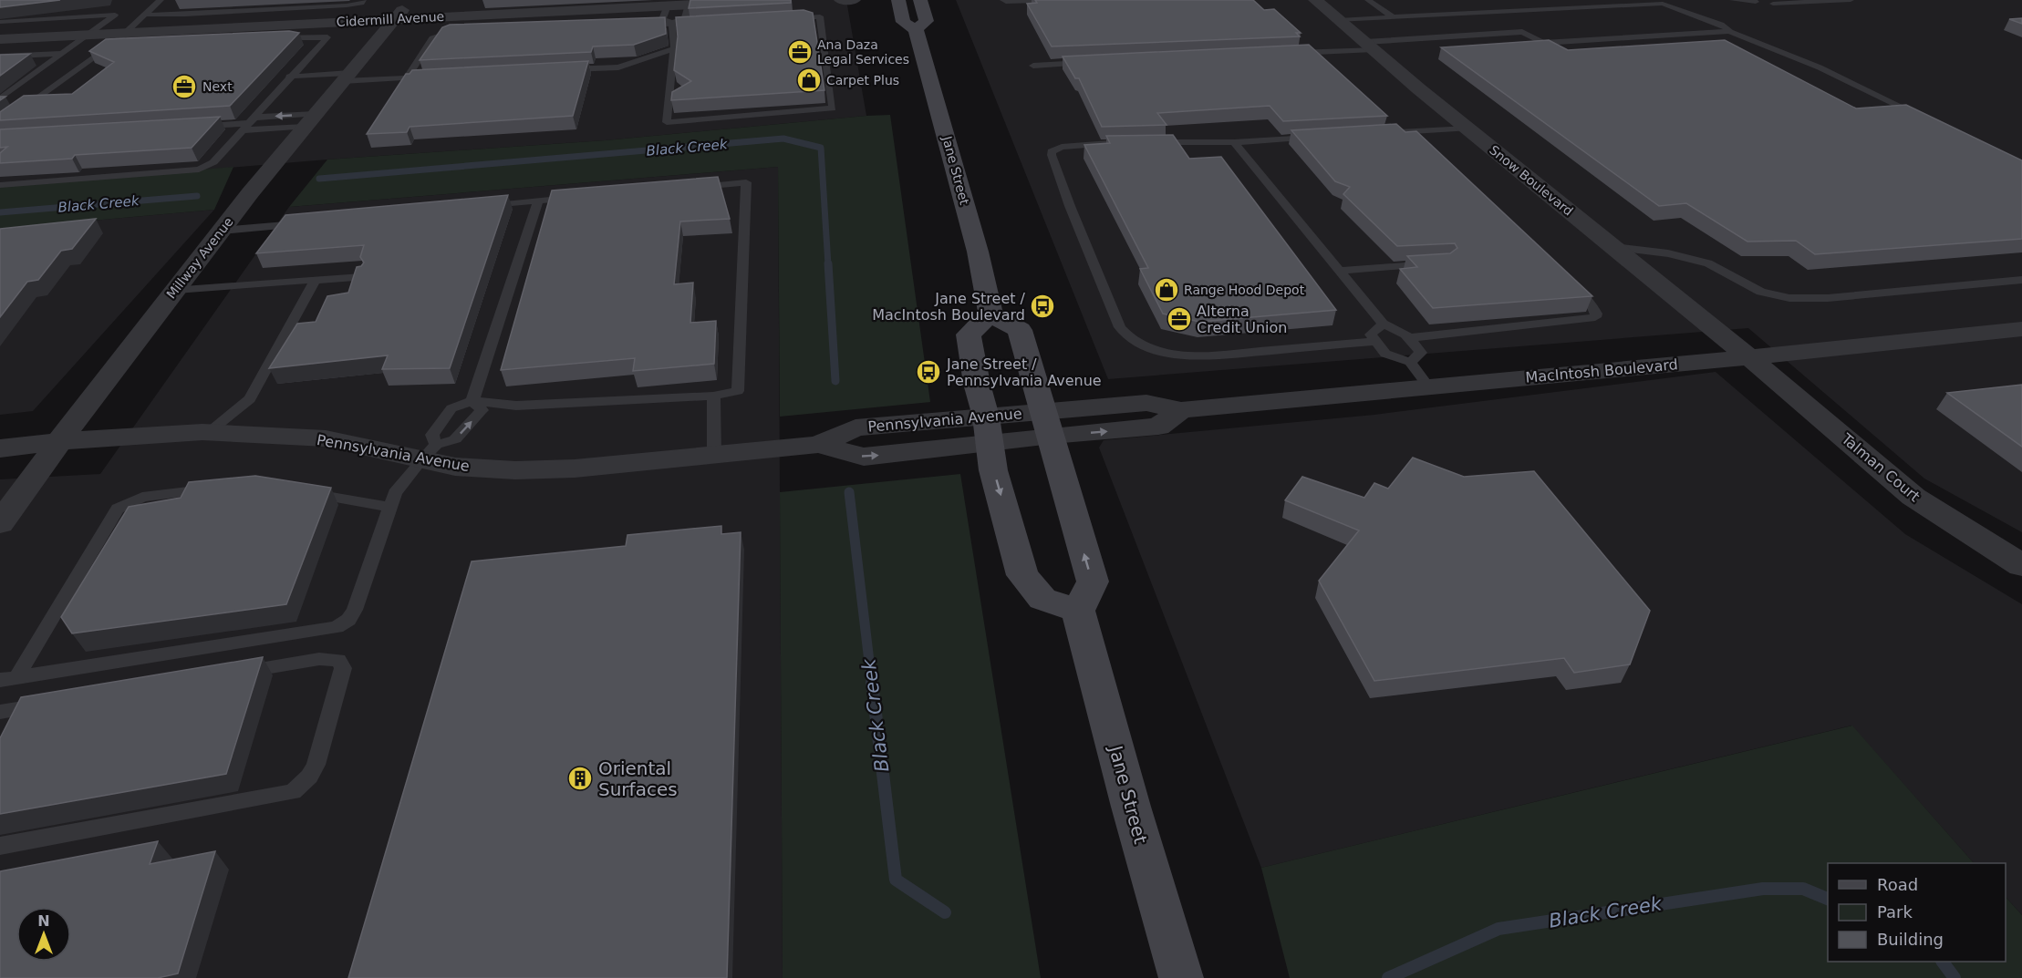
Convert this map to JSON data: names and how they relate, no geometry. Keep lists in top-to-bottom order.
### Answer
{
  "streets": {
    "main road": ["Jane Street"],
    "street": [
      "Cidermill Avenue",
      "Snow Boulevard",
      "Millway Avenue",
      "MacIntosh Boulevard",
      "Pennsylvania Avenue",
      "Talman Court"
    ]
  },
  "crossings": [
    ["Cidermill Avenue", "Millway Avenue"],
    ["Snow Boulevard", "MacIntosh Boulevard"],
    ["Snow Boulevard", "Talman Court"],
    ["Millway Avenue", "Pennsylvania Avenue"],
    ["MacIntosh Boulevard", "Pennsylvania Avenue"],
    ["MacIntosh Boulevard", "Talman Court"]
  ],
  "water": ["Black Creek"],
  "places": {
    "office": ["Ana Daza Legal Services", "Next", "Alterna Credit Union"],
    "shop": ["Carpet Plus", "Range Hood Depot"],
    "bus stop": ["Jane Street / MacIntosh Boulevard", "Jane Street / Pennsylvania Avenue"],
    "building": ["Oriental Surfaces"]
  },
  "legend": ["Road", "Park", "Building"],
  "north": "top"
}
